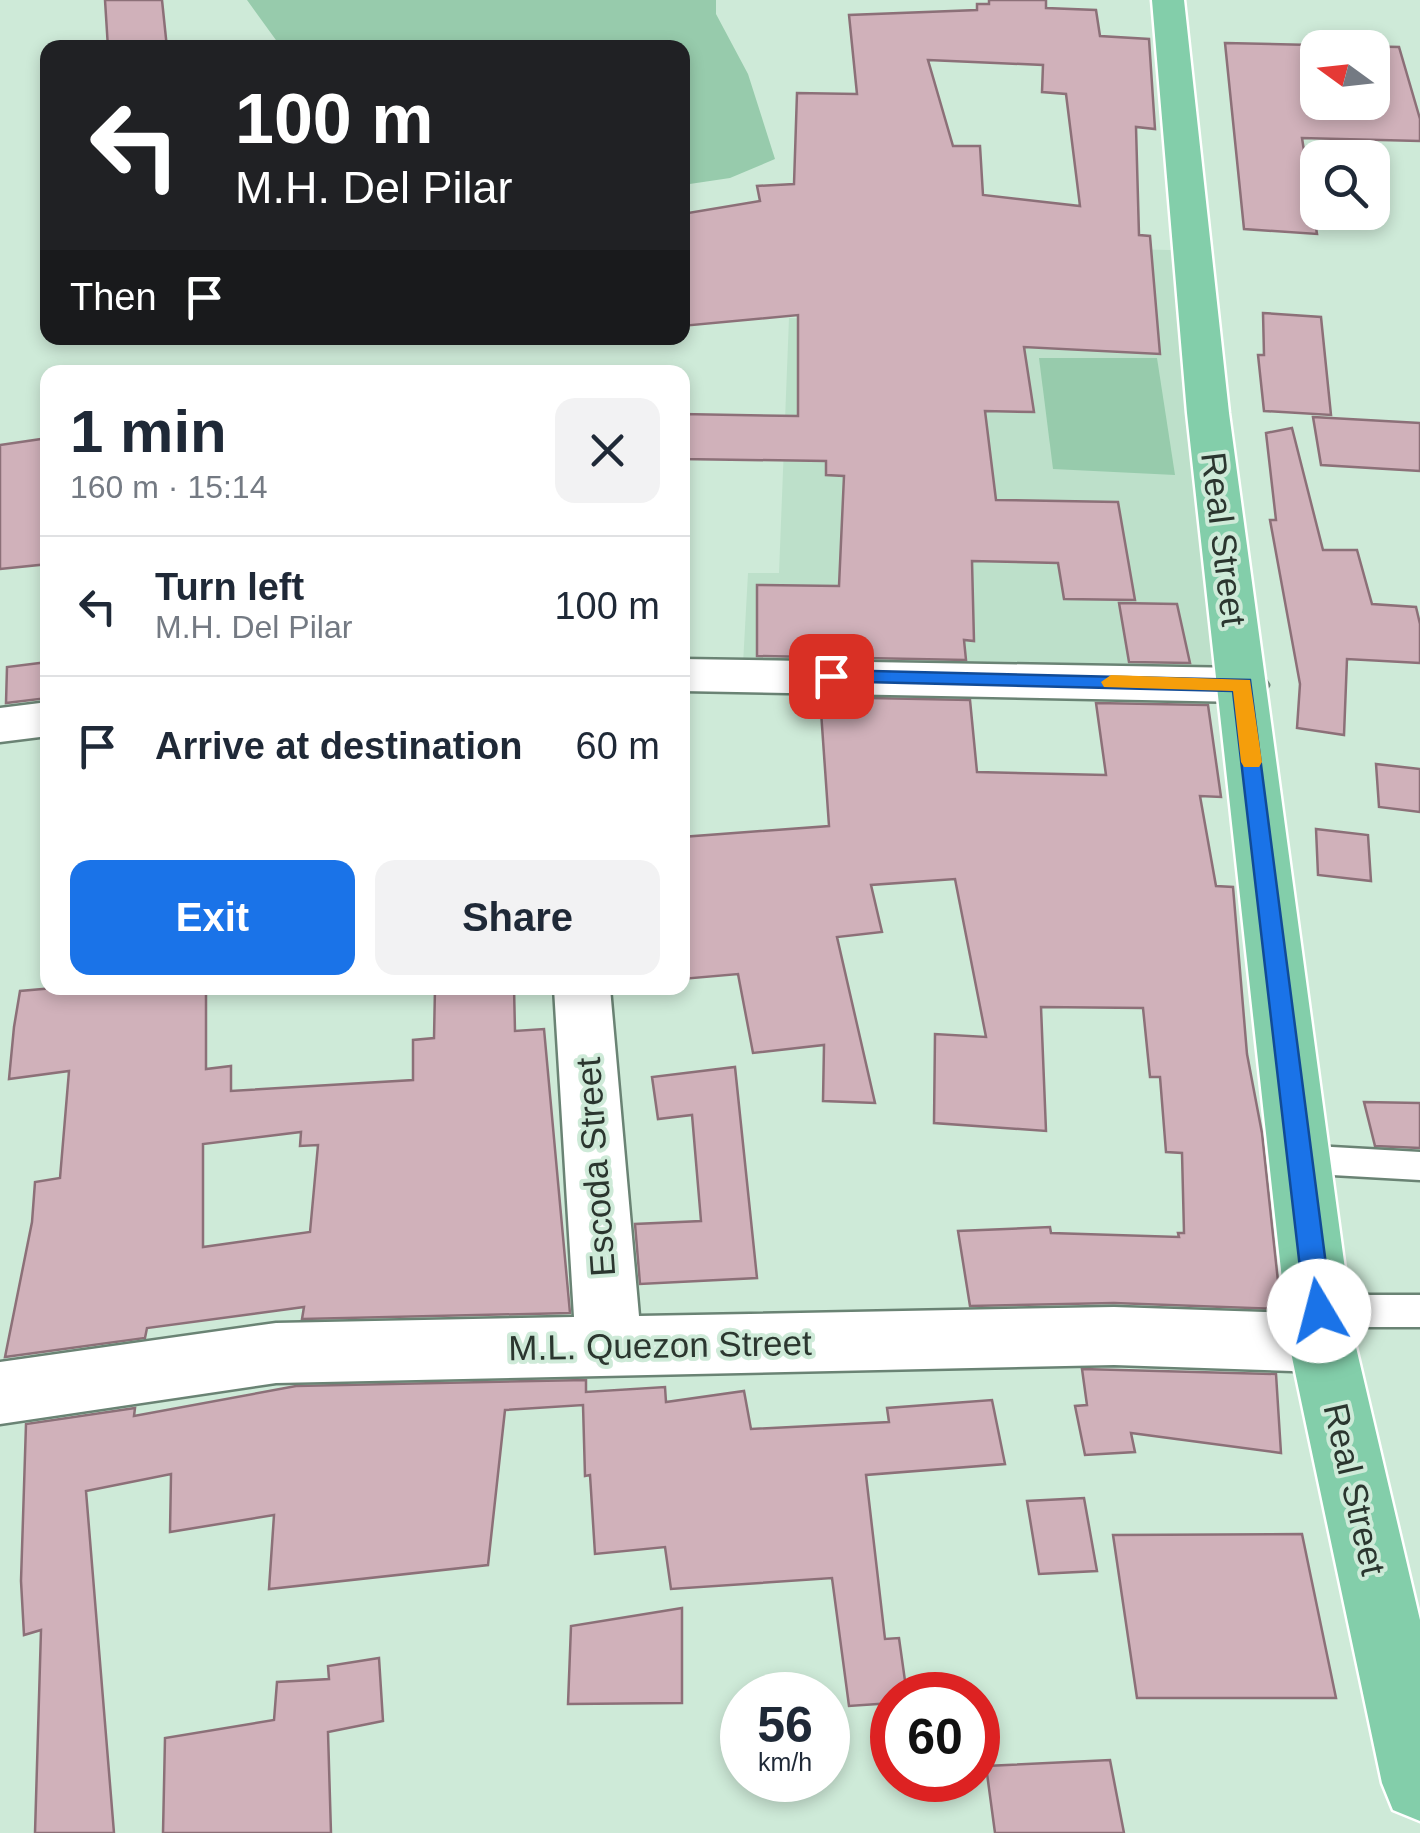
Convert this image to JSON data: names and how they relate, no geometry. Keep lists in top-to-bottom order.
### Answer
{
  "streets": {
    "main road": ["Real Street"],
    "street": ["Escoda Street", "M.L. Quezon Street"]
  },
  "crossings": [
    ["Real Street", "M.L. Quezon Street"],
    ["Escoda Street", "M.L. Quezon Street"]
  ],
  "north": "left",
  "page": {
    "turn": ["100 m", "M.H. Del Pilar"],
    "then": "Then",
    "heading": ["1 min", "160 m · 15:14"],
    "list": [
      {
        "name": "Turn left",
        "note": "M.H. Del Pilar",
        "value": "100 m"
      },
      {
        "name": "Arrive at destination",
        "value": "60 m"
      }
    ],
    "buttons": ["Exit", "Share"],
    "speed": "56 km/h",
    "limit": "60"
  }
}
